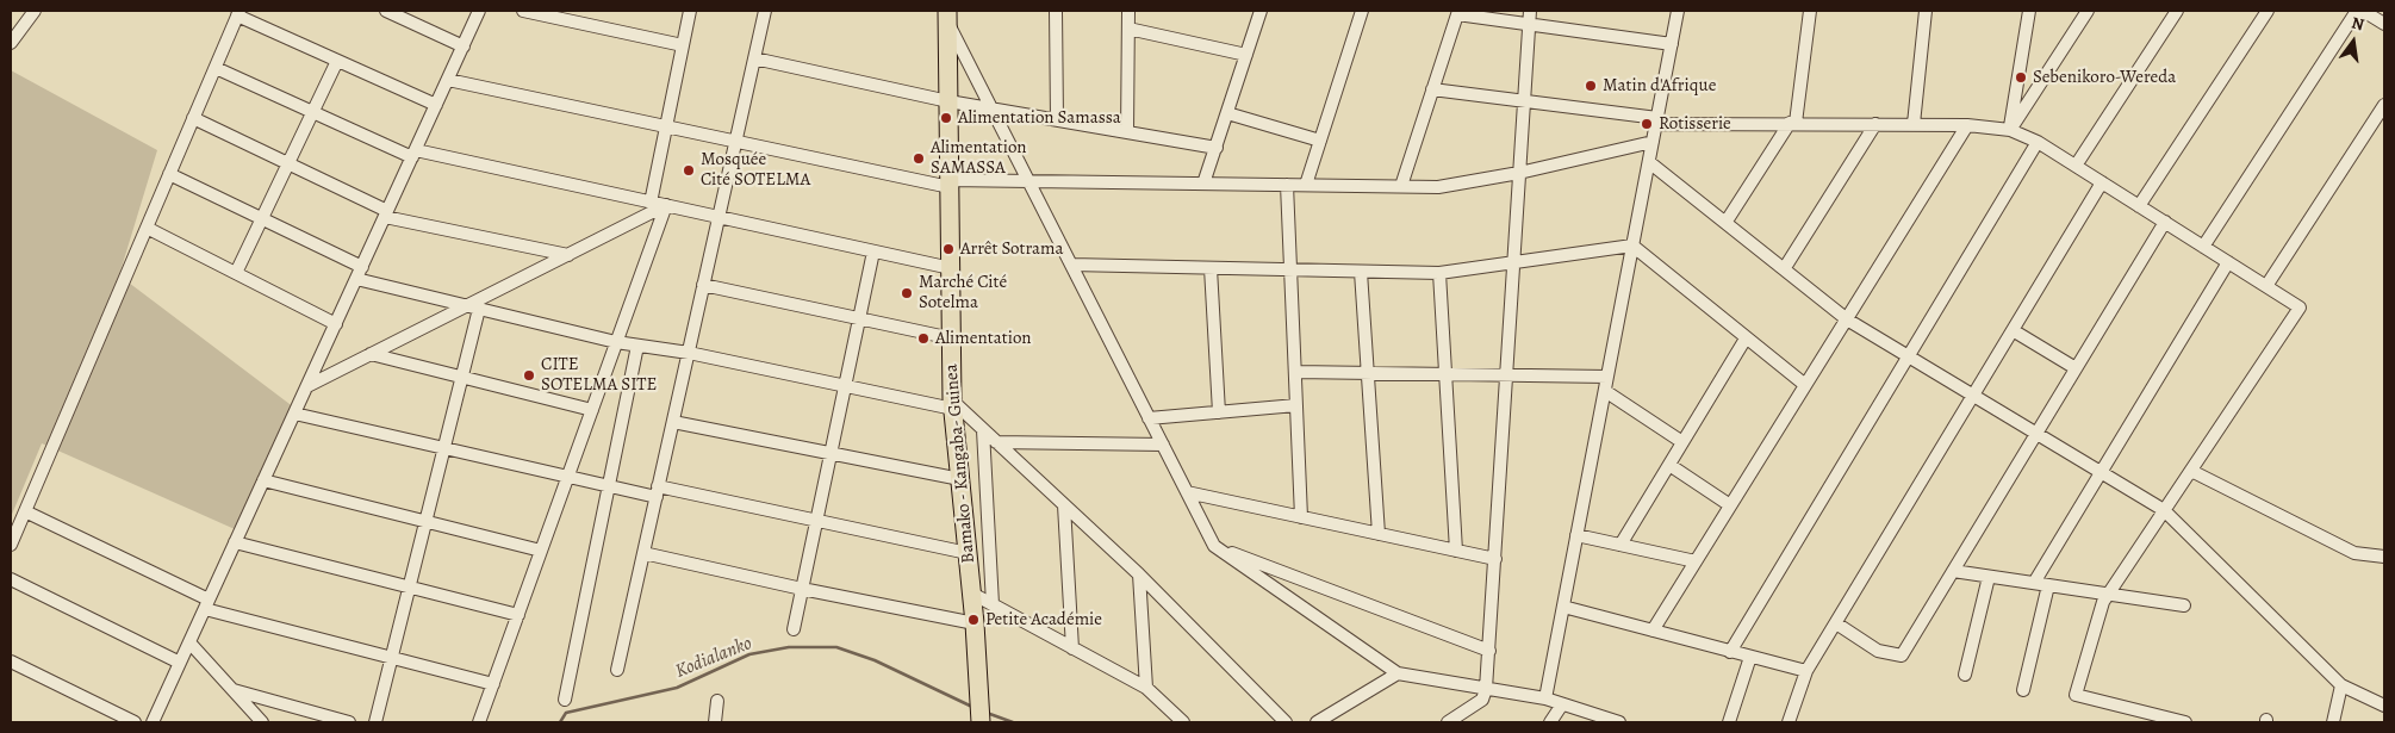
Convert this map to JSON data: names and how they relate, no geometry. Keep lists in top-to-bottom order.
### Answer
{
  "streets": {
    "main road": ["Bamako - Kangaba- Guinea"]
  },
  "water": ["Kodialanko"],
  "places": [
    "Sebenikoro-Wereda",
    "Matin d'Afrique",
    "Alimentation Samassa",
    "Rotisserie",
    "Alimentation SAMASSA",
    "Mosquée Cité SOTELMA",
    "Arrêt Sotrama",
    "Marché Cité Sotelma",
    "Alimentation",
    "CITE SOTELMA SITE",
    "Petite Académie"
  ],
  "north": "top"
}
